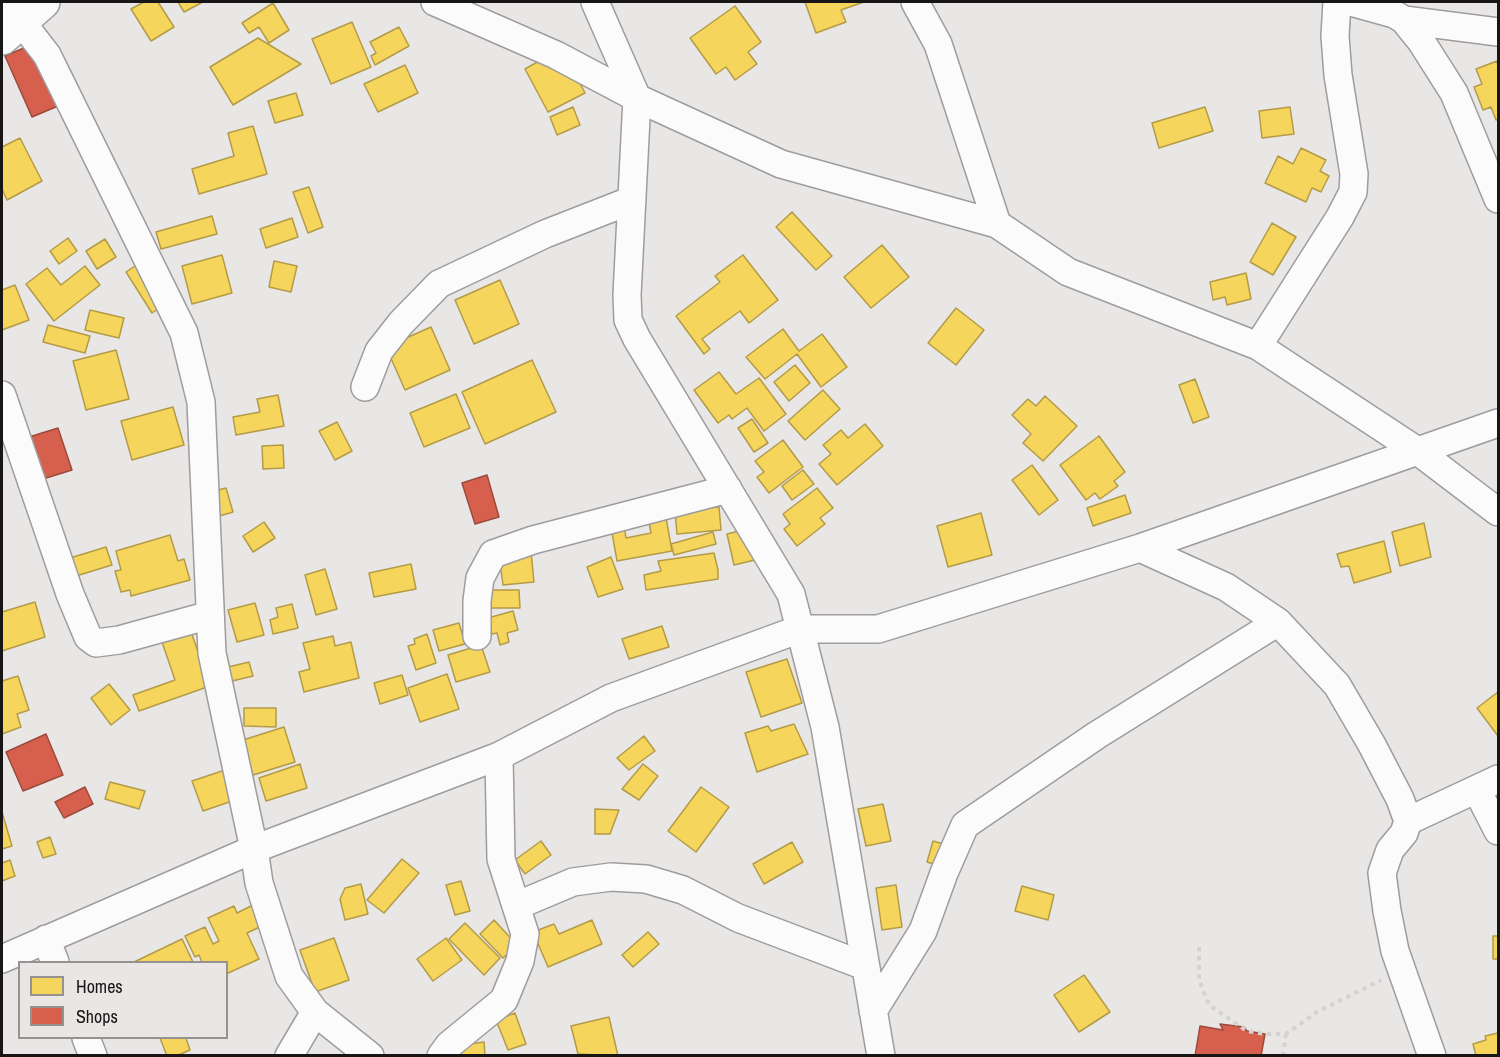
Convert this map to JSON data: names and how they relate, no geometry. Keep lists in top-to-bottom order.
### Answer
{
  "legend": ["Homes", "Shops"]
}
